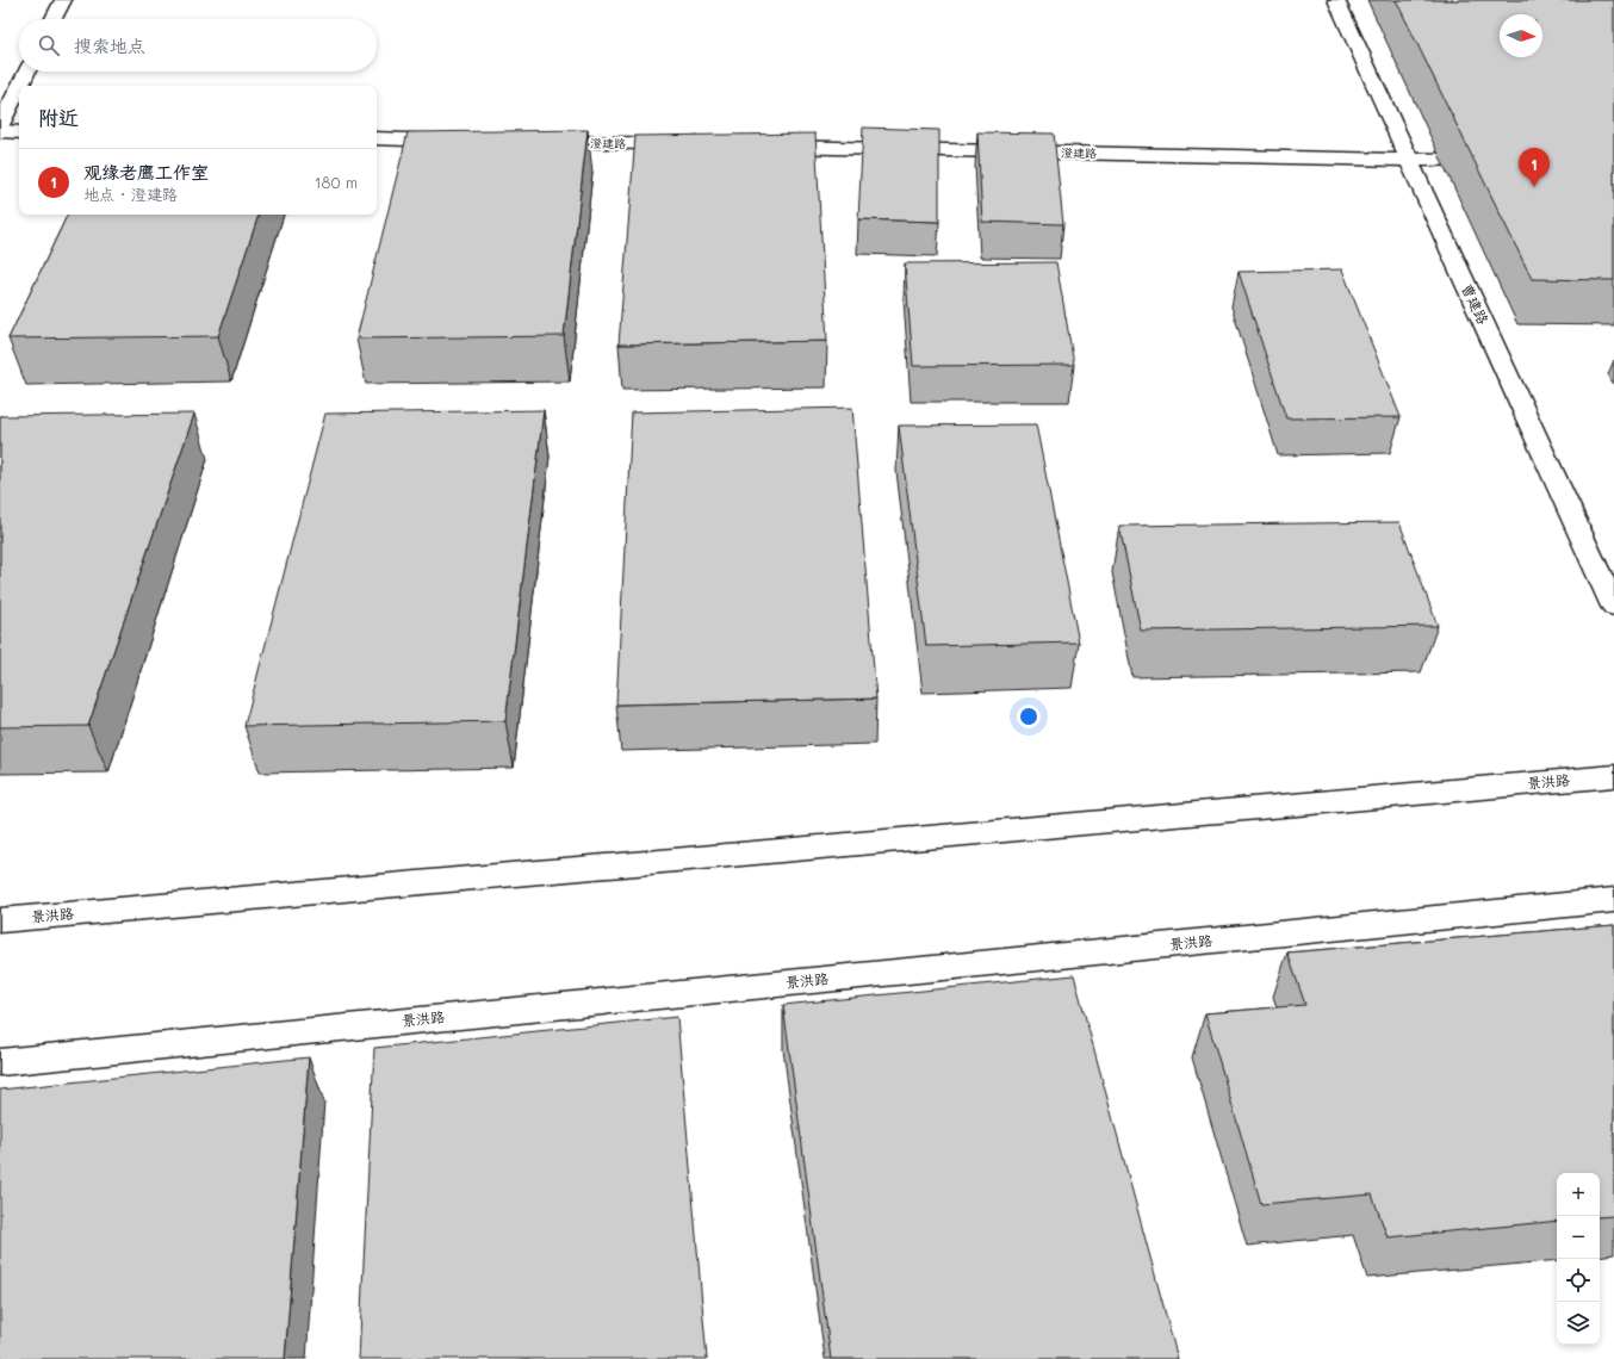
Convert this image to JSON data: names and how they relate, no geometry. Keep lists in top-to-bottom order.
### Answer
{
  "streets": {
    "street": ["澄建路", "曹建路", "景洪路"]
  },
  "crossings": [
    ["澄建路", "曹建路"]
  ],
  "north": "right",
  "page": {
    "search": "搜索地点",
    "heading": "附近",
    "pins": "1",
    "list": [
      {
        "mark": "1",
        "name": "观缘老鹰工作室",
        "note": "地点 · 澄建路",
        "value": "180 m"
      }
    ],
    "map_buttons": ["+", "−"]
  }
}
